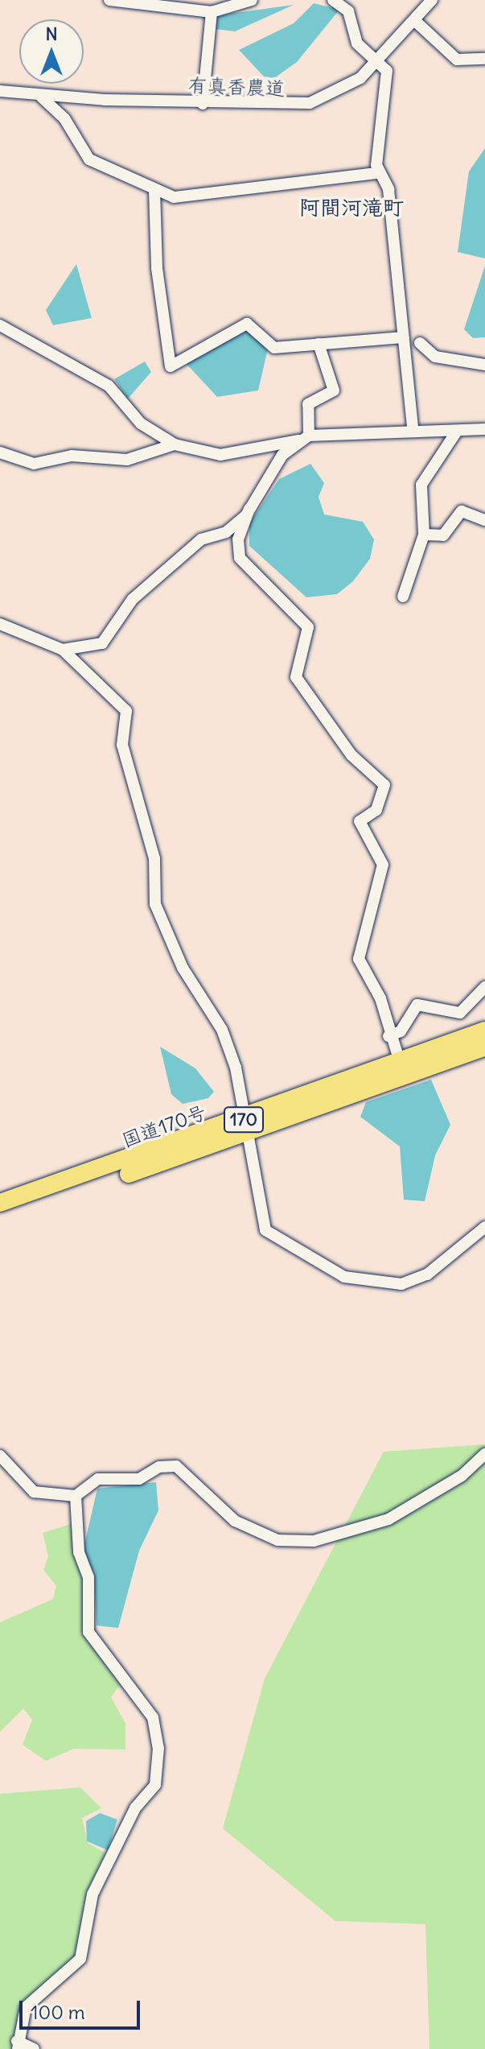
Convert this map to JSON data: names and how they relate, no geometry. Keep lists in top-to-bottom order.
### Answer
{
  "streets": {
    "highway": ["170", "国道170号"],
    "street": ["有真香農道"]
  },
  "districts": ["阿間河滝町"],
  "scale_bar": "100 m",
  "north": "top"
}
